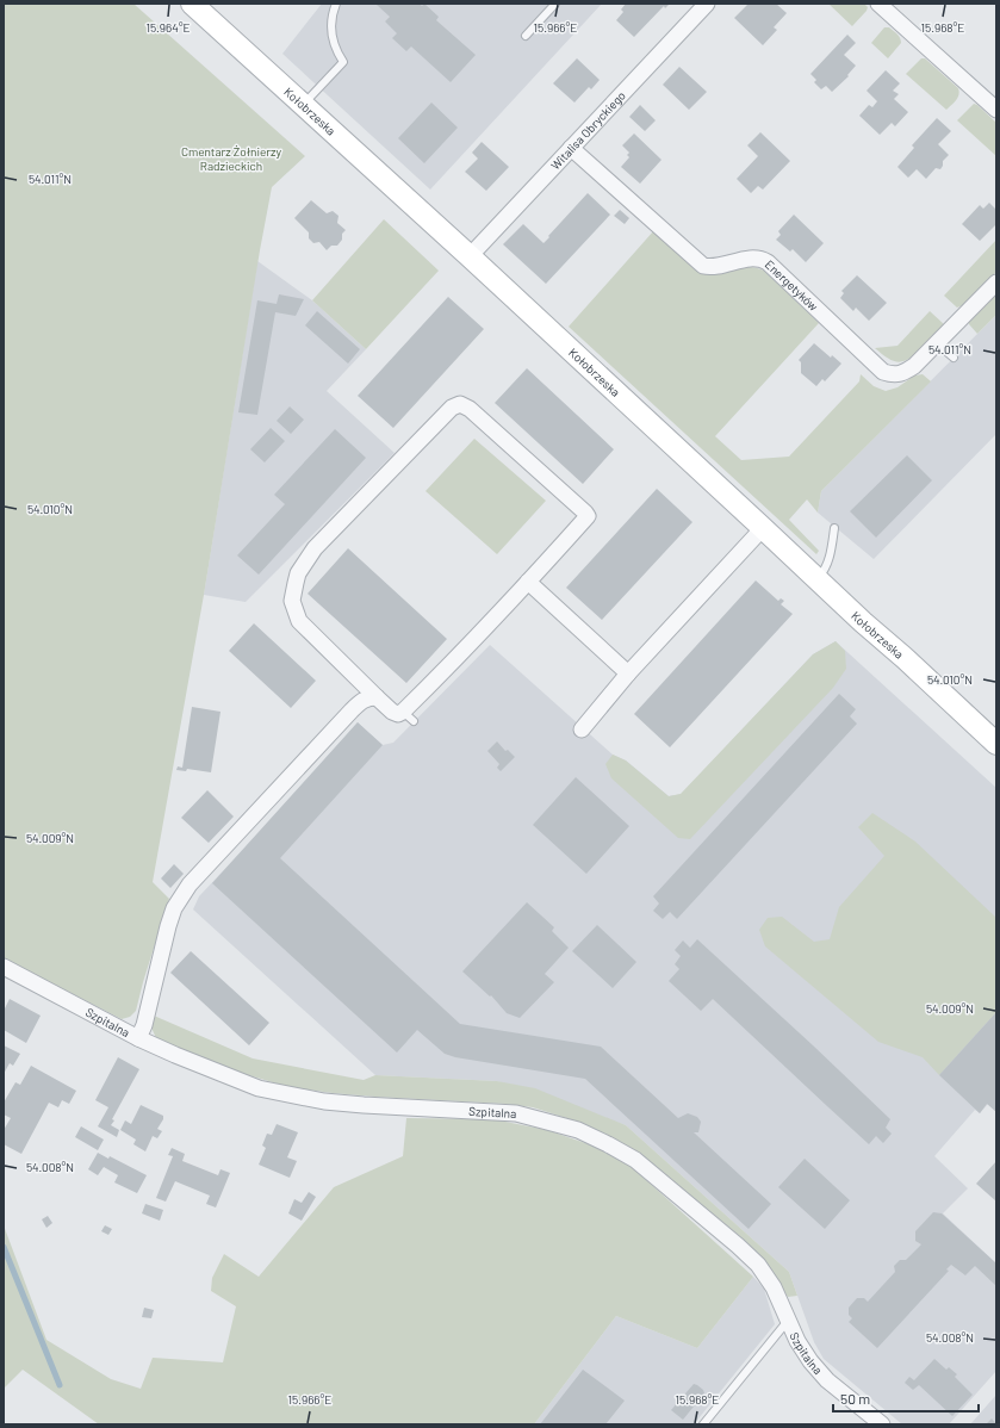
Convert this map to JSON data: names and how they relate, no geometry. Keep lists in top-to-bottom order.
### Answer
{
  "streets": {
    "main road": ["Kołobrzeska"],
    "street": ["Witalisa Obryckiego", "Energetyków", "Szpitalna"]
  },
  "crossings": [
    ["Kołobrzeska", "Witalisa Obryckiego"],
    ["Witalisa Obryckiego", "Energetyków"]
  ],
  "parks": ["Cmentarz Żołnierzy Radzieckich"],
  "scale_bar": "50 m",
  "coordinates": [
    "15.964°E",
    "15.966°E",
    "15.968°E",
    "54.011°N",
    "54.010°N",
    "54.009°N",
    "54.008°N"
  ]
}
